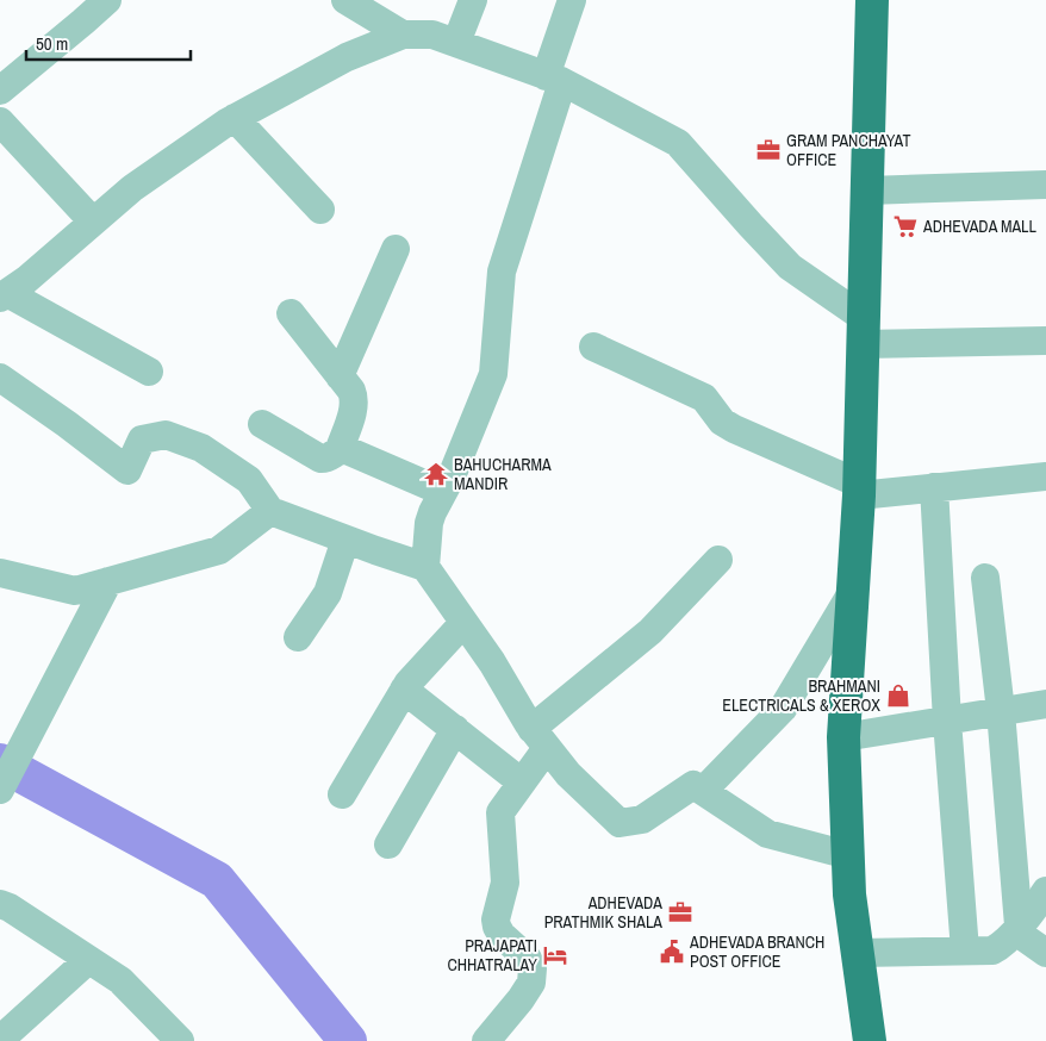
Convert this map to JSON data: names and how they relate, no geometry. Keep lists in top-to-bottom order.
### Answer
{
  "places": {
    "office": ["GRAM PANCHAYAT OFFICE", "ADHEVADA PRATHMIK SHALA"],
    "supermarket": ["ADHEVADA MALL"],
    "temple": ["BAHUCHARMA MANDIR"],
    "shop": ["BRAHMANI ELECTRICALS & XEROX"],
    "public building": ["ADHEVADA BRANCH POST OFFICE"],
    "hotel": ["PRAJAPATI CHHATRALAY"]
  },
  "scale_bar": "50 m"
}
